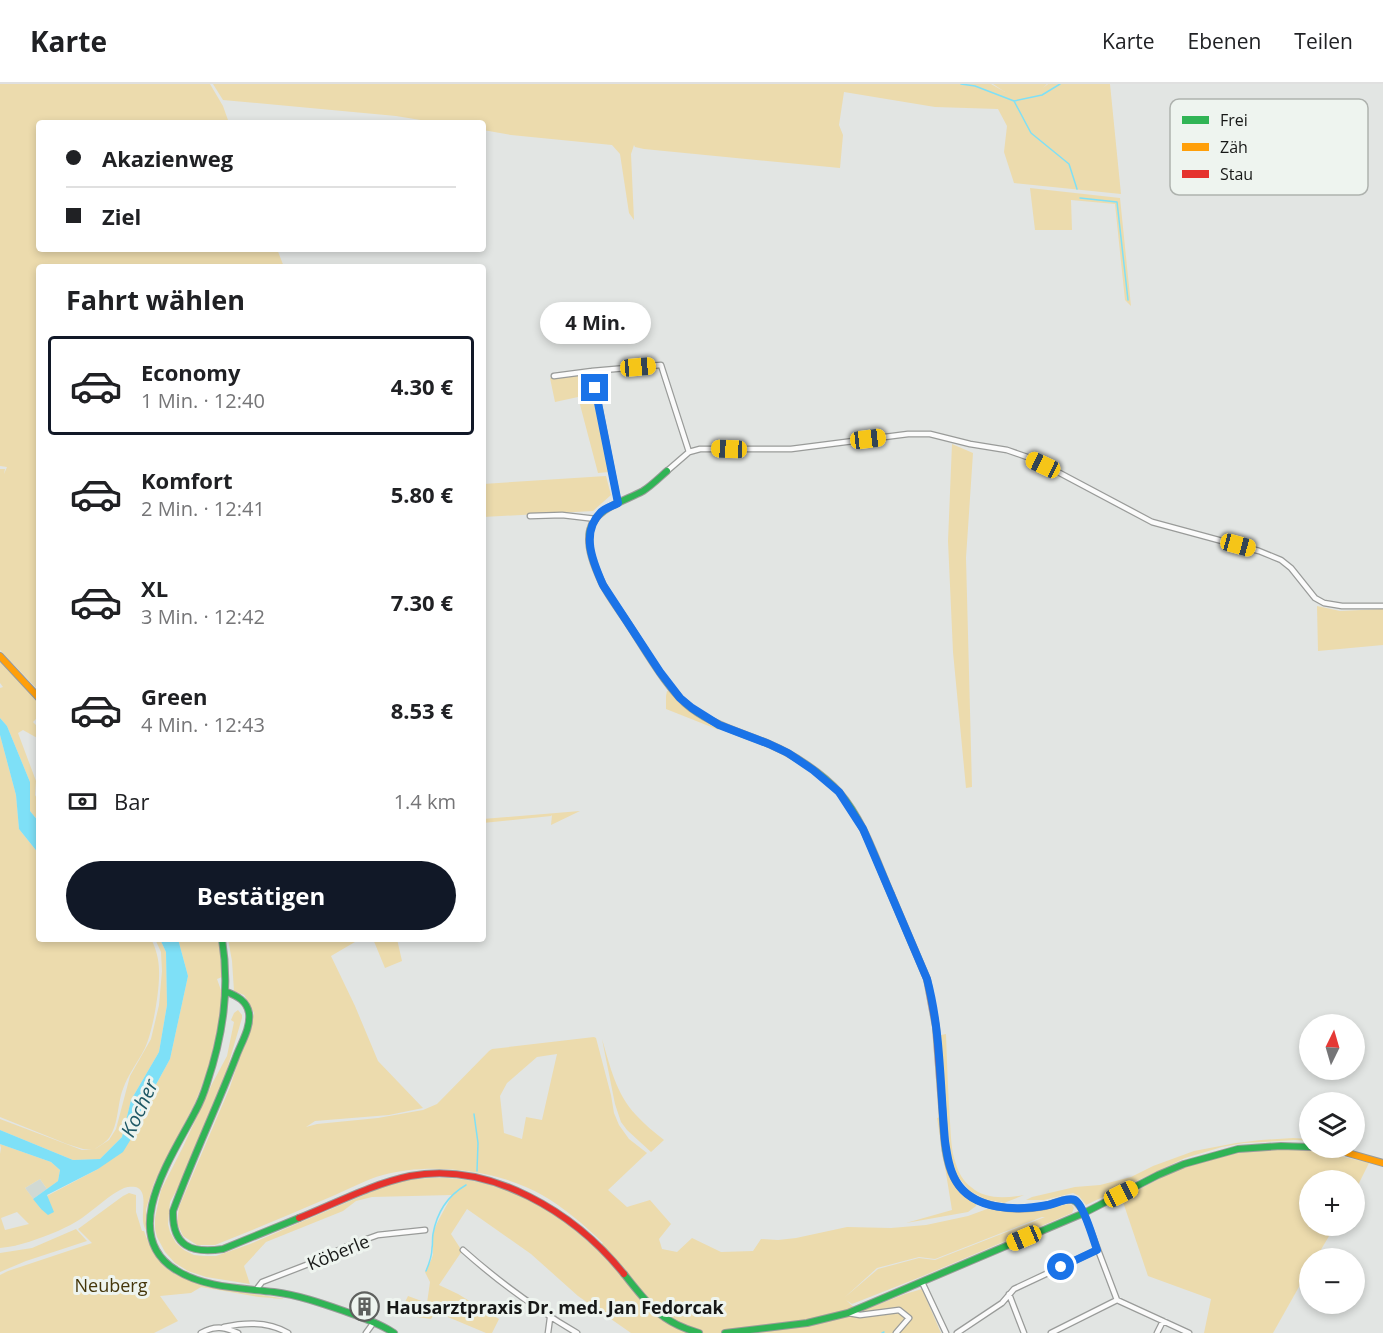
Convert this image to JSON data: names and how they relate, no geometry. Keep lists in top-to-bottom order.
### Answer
{
  "streets": {
    "street": ["Köberle"]
  },
  "water": ["Kocher"],
  "parks": ["Neuberg"],
  "places": {
    "building": ["Hausarztpraxis Dr. med. Jan Fedorcak"]
  },
  "legend": ["Frei", "Zäh", "Stau"],
  "north": "top",
  "page": {
    "header": "Karte",
    "nav": ["Karte", "Ebenen", "Teilen"],
    "banner": ["Akazienweg", "Ziel"],
    "heading": "Fahrt wählen",
    "bubble": "4 Min.",
    "list": [
      {
        "name": "Economy",
        "note": "1 Min. · 12:40",
        "value": "4.30 €"
      },
      {
        "name": "Komfort",
        "note": "2 Min. · 12:41",
        "value": "5.80 €"
      },
      {
        "name": "XL",
        "note": "3 Min. · 12:42",
        "value": "7.30 €"
      },
      {
        "name": "Green",
        "note": "4 Min. · 12:43",
        "value": "8.53 €"
      }
    ],
    "pay": ["Bar", "1.4 km"],
    "buttons": "Bestätigen",
    "map_buttons": ["+", "−"]
  }
}
